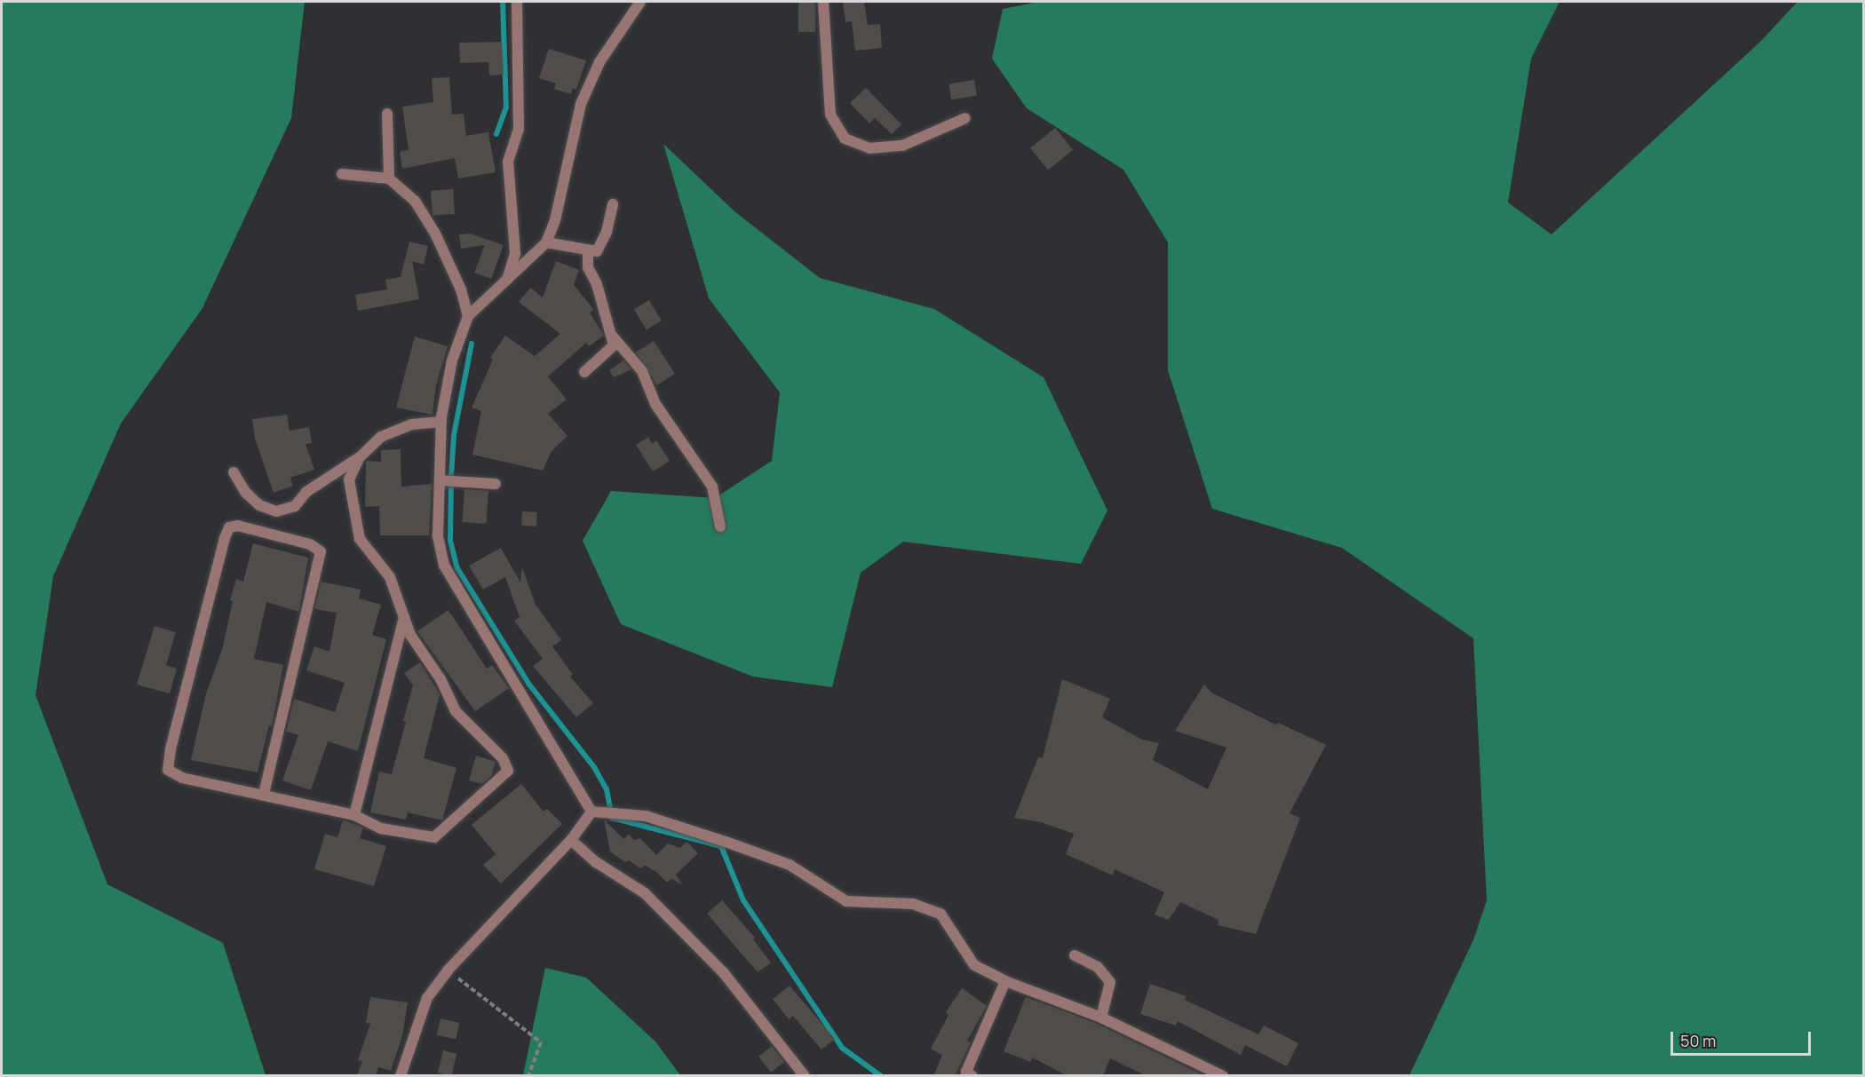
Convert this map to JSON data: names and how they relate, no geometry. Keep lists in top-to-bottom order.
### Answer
{
  "scale_bar": "50 m"
}
